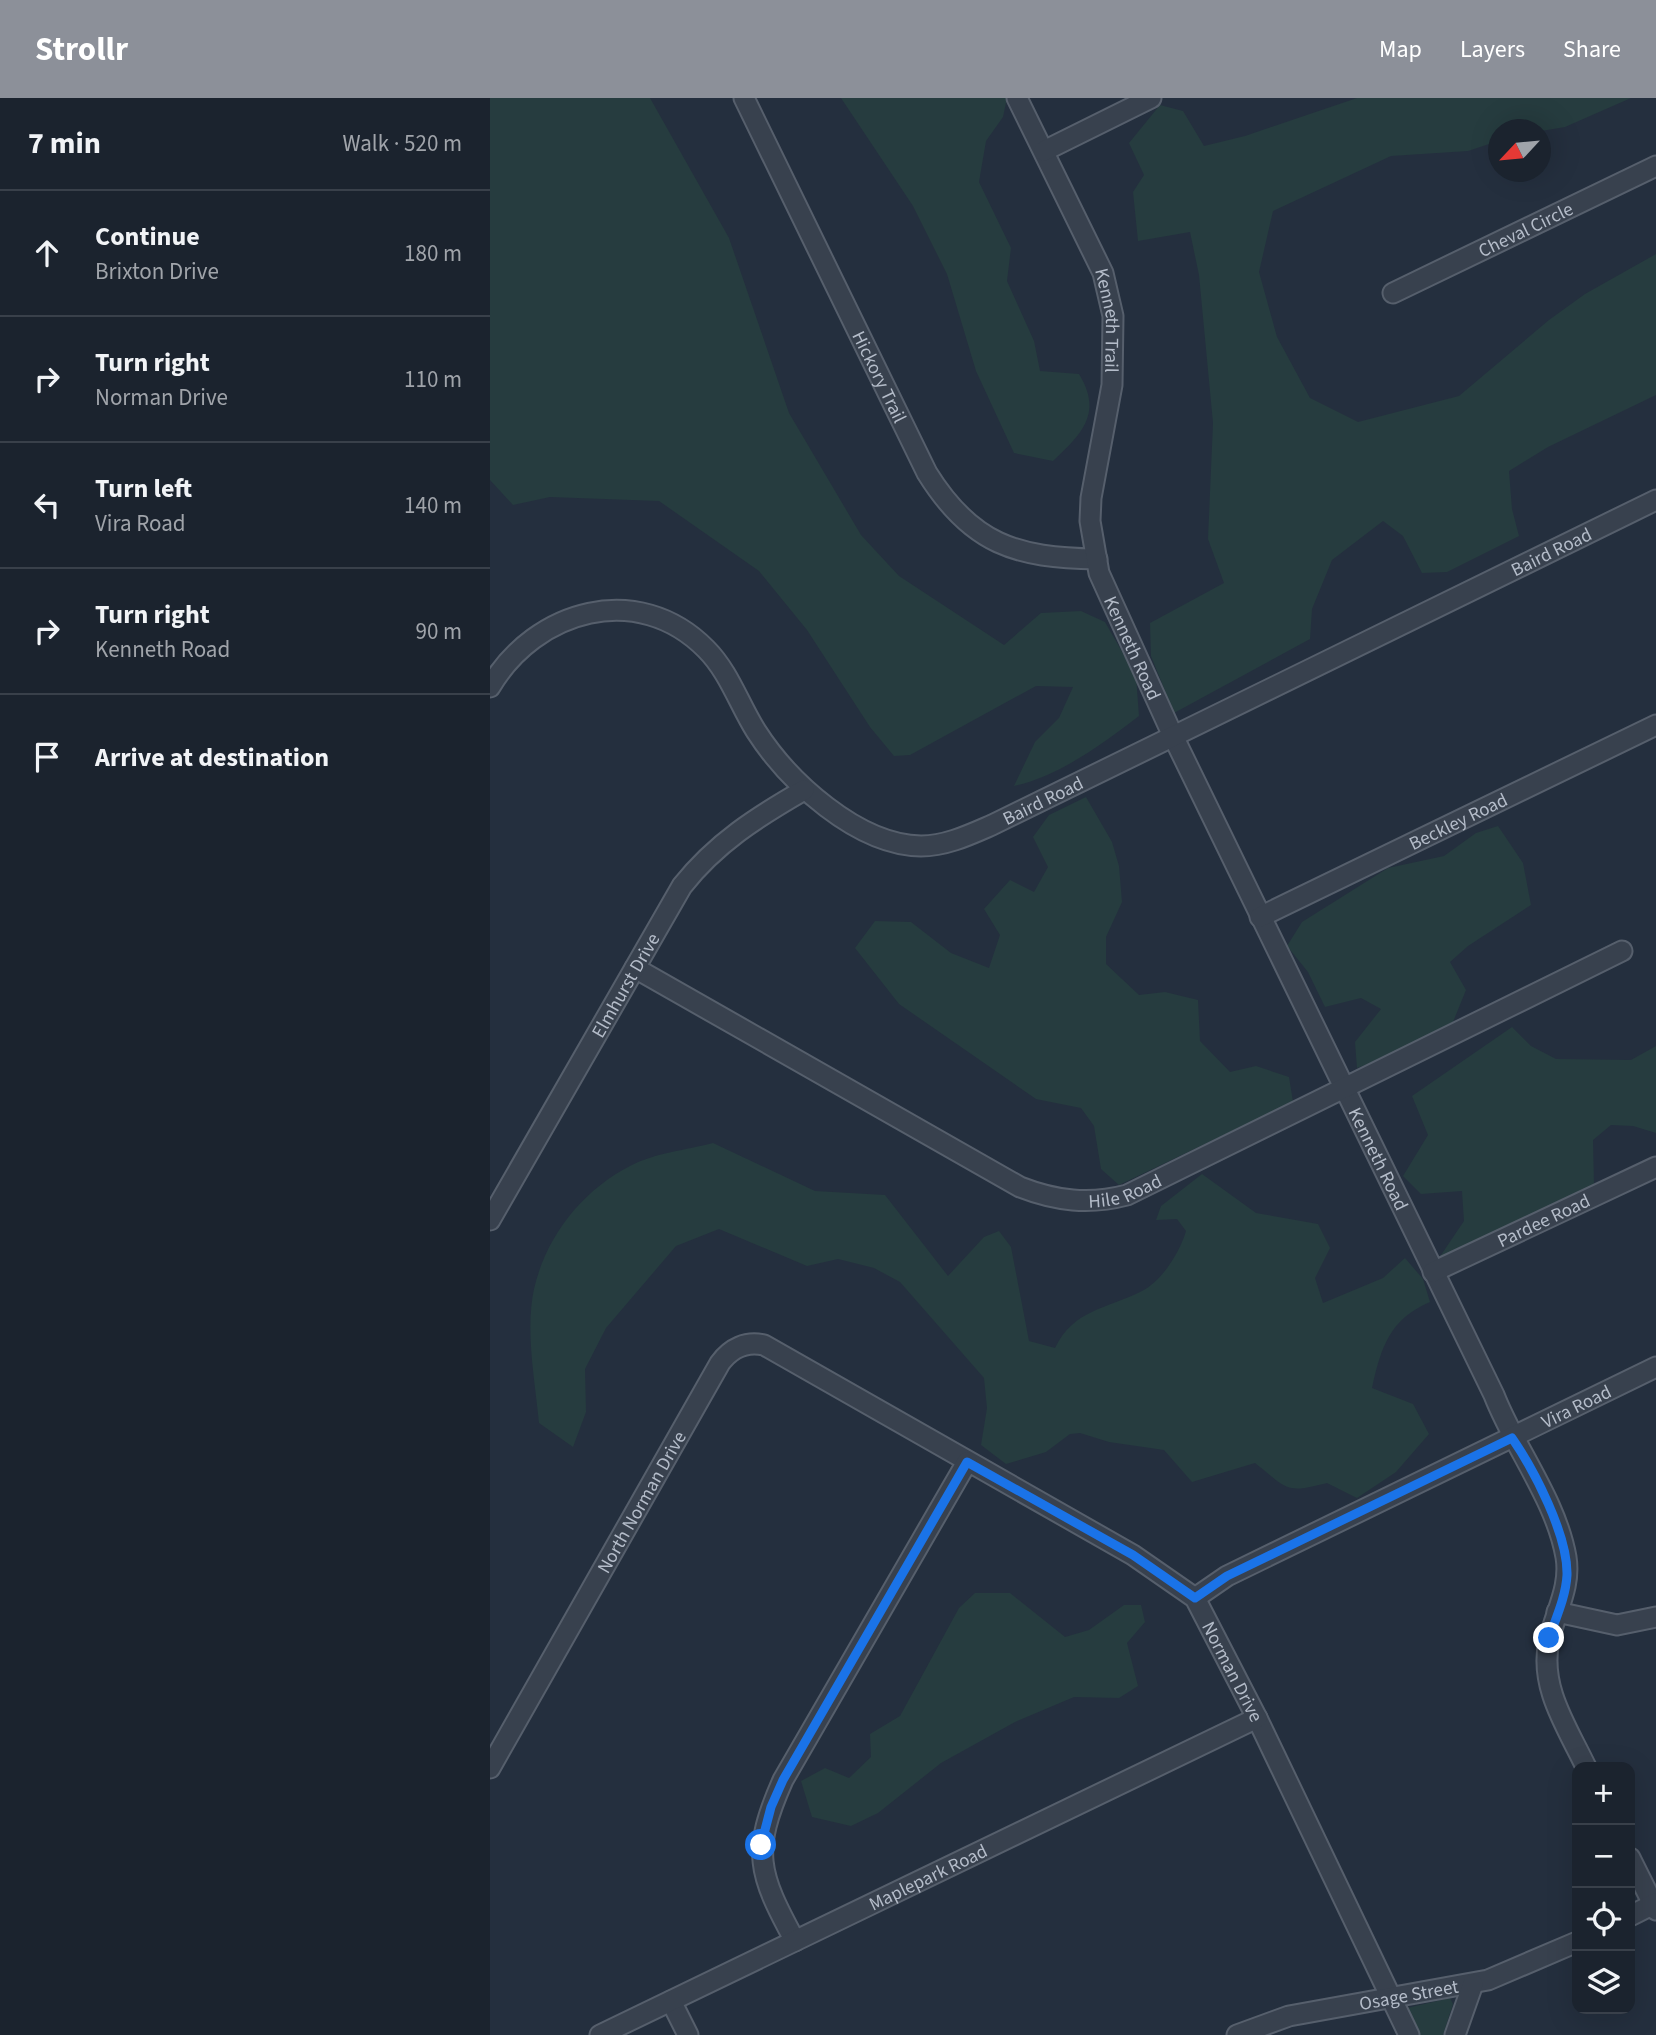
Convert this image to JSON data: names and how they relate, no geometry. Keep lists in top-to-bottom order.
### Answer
{
  "streets": {
    "street": [
      "Cheval Circle",
      "Kenneth Trail",
      "Hickory Trail",
      "Baird Road",
      "Kenneth Road",
      "Beckley Road",
      "Elmhurst Drive",
      "Hile Road",
      "Pardee Road",
      "Vira Road",
      "North Norman Drive",
      "Norman Drive",
      "Maplepark Road",
      "Osage Street"
    ]
  },
  "crossings": [
    ["Kenneth Trail", "Hickory Trail"],
    ["Kenneth Trail", "Kenneth Road"],
    ["Hickory Trail", "Kenneth Road"],
    ["Baird Road", "Kenneth Road"],
    ["Baird Road", "Elmhurst Drive"],
    ["Kenneth Road", "Beckley Road"],
    ["Kenneth Road", "Hile Road"],
    ["Kenneth Road", "Pardee Road"],
    ["Kenneth Road", "Vira Road"],
    ["Elmhurst Drive", "Hile Road"],
    ["Vira Road", "Norman Drive"],
    ["North Norman Drive", "Norman Drive"],
    ["Norman Drive", "Maplepark Road"],
    ["Norman Drive", "Osage Street"]
  ],
  "north": "bottom left",
  "page": {
    "header": "Strollr",
    "nav": ["Map", "Layers", "Share"],
    "heading": ["7 min", "Walk · 520 m"],
    "list": [
      ["Continue", "Brixton Drive", "180 m"],
      ["Turn right", "Norman Drive", "110 m"],
      ["Turn left", "Vira Road", "140 m"],
      ["Turn right", "Kenneth Road", "90 m"],
      "Arrive at destination"
    ],
    "map_buttons": ["+", "−"]
  }
}
